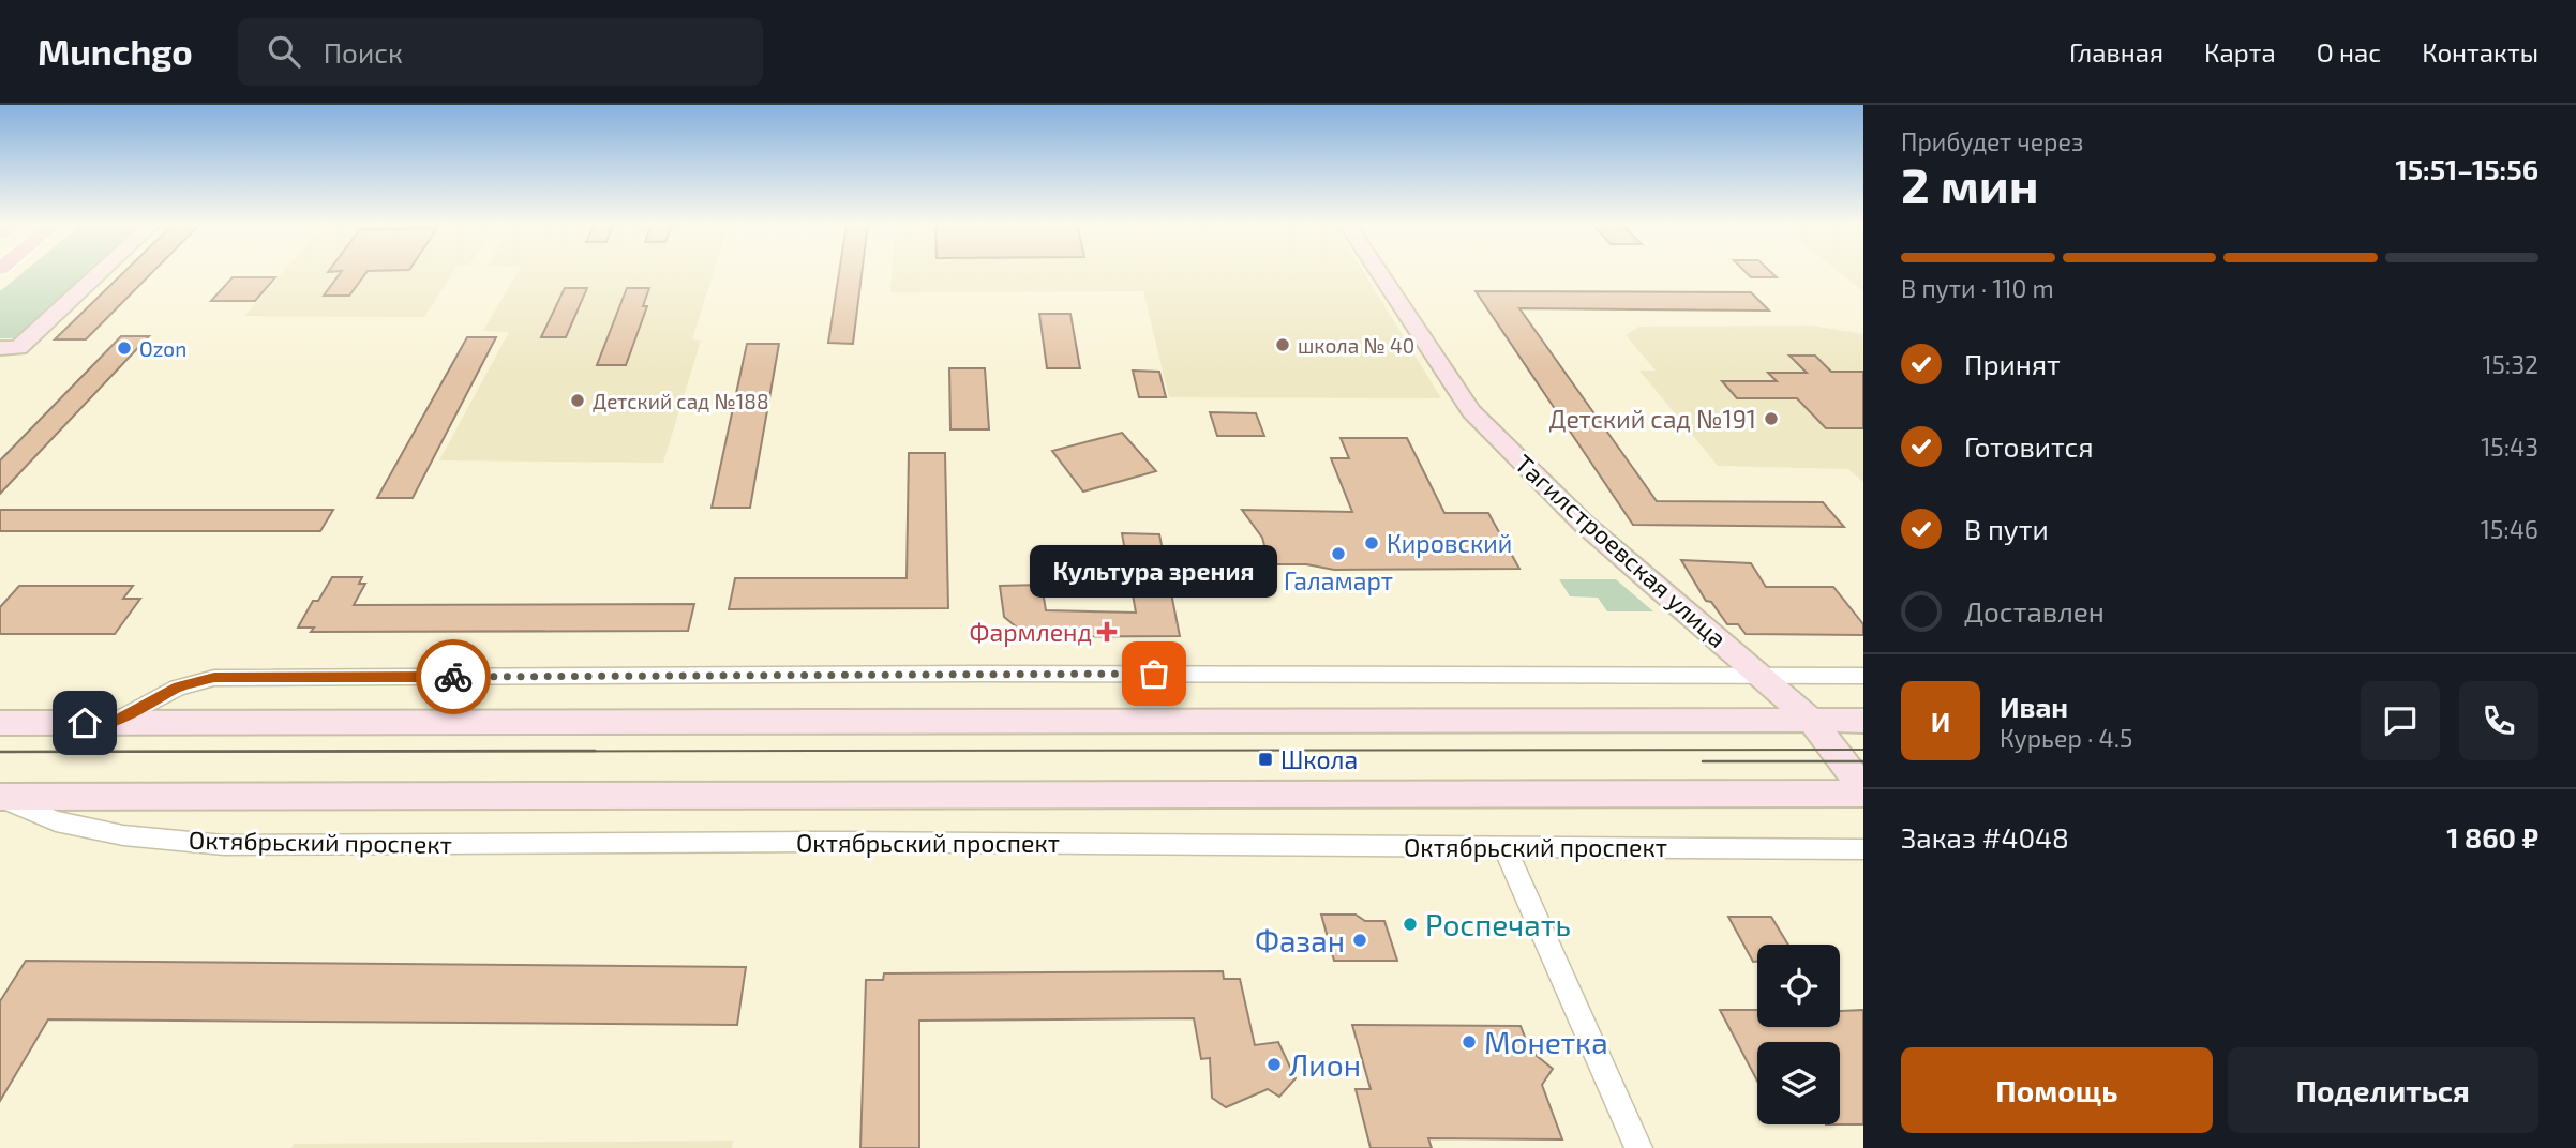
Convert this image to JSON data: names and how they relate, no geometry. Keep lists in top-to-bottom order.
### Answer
{
  "streets": {
    "main road": ["Тагилстроевская улица", "Октябрьский проспект"]
  },
  "places": {
    "other": [
      "школа № 40",
      "Ozon",
      "Детский сад №188",
      "Детский сад №191",
      "Кировский",
      "Галамарт",
      "Культура зрения",
      "Роспечать",
      "Фазан",
      "Монетка",
      "Лион"
    ],
    "health": ["Фармленд"],
    "transit": ["Школа"]
  },
  "page": {
    "header": "Munchgo",
    "search": "Поиск",
    "nav": [
      "Главная",
      "Карта",
      "О нас",
      "Контакты"
    ],
    "heading": ["2 мин", "Прибудет через", "15:51–15:56"],
    "panel": [
      "Иван",
      "Курьер · 4.5",
      "Заказ #4048",
      "1 860 ₽"
    ],
    "bar": "В пути · 110 m",
    "list": [
      ["Принят", "15:32"],
      ["Готовится", "15:43"],
      ["В пути", "15:46"],
      "Доставлен"
    ],
    "bubble": "Культура зрения",
    "round": "И",
    "buttons": ["Помощь", "Поделиться"]
  }
}
